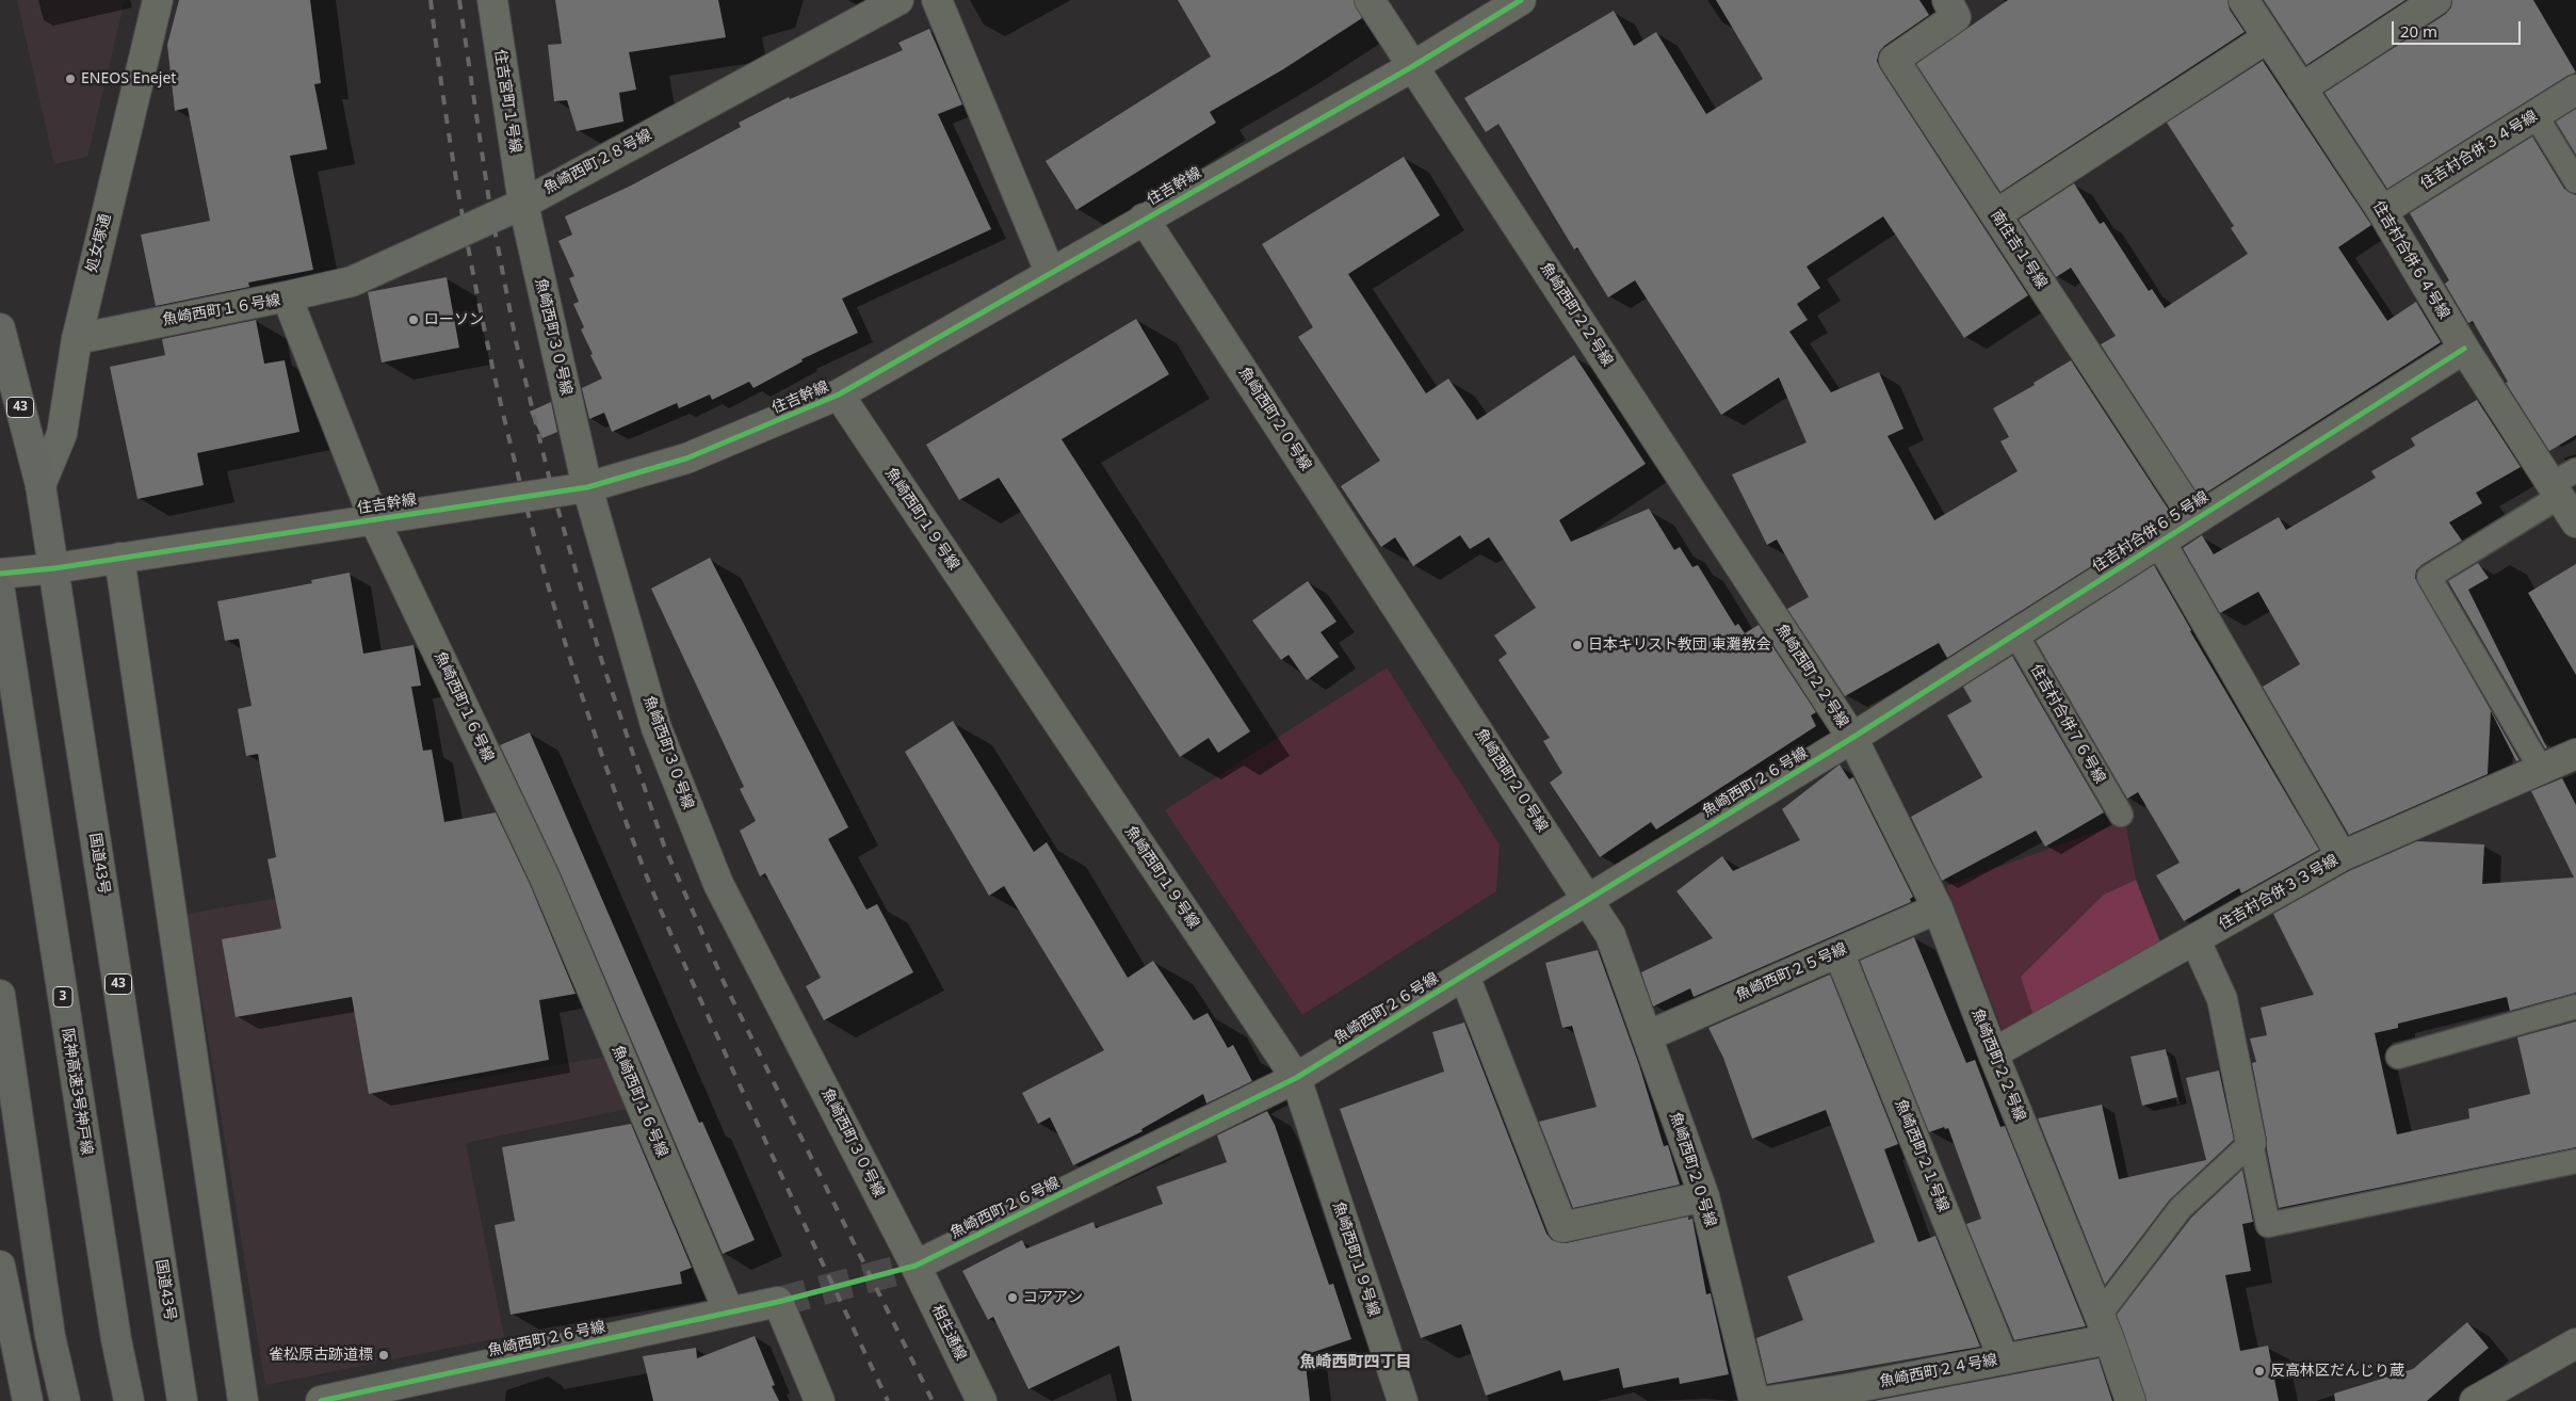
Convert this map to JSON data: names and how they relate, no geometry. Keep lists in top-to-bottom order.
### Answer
{
  "streets": {
    "highway": [
      "43",
      "国道43号",
      "3",
      "阪神高速3号神戸線"
    ],
    "street": [
      "住吉宮町１号線",
      "住吉村合併３４号線",
      "魚崎西町２８号線",
      "住吉幹線",
      "処女塚通",
      "南住吉１号線",
      "住吉村合併６４号線",
      "魚崎西町１６号線",
      "魚崎西町２２号線",
      "魚崎西町３０号線",
      "魚崎西町２０号線",
      "魚崎西町１９号線",
      "住吉村合併６５号線",
      "魚崎西町２６号線",
      "住吉村合併３３号線",
      "魚崎西町２５号線",
      "魚崎西町２１号線",
      "相生通線",
      "魚崎西町２４号線"
    ],
    "lane": ["住吉村合併７６号線"]
  },
  "crossings": [
    ["住吉宮町１号線", "魚崎西町２８号線"],
    ["住吉宮町１号線", "魚崎西町３０号線"],
    ["住吉村合併３４号線", "住吉村合併６４号線"],
    ["魚崎西町２８号線", "魚崎西町１６号線"],
    ["魚崎西町２８号線", "魚崎西町３０号線"],
    ["住吉幹線", "魚崎西町１６号線"],
    ["住吉幹線", "魚崎西町２２号線"],
    ["住吉幹線", "魚崎西町３０号線"],
    ["住吉幹線", "魚崎西町２０号線"],
    ["住吉幹線", "魚崎西町１９号線"],
    ["住吉幹線", "国道43号"],
    ["処女塚通", "魚崎西町１６号線"],
    ["処女塚通", "国道43号"],
    ["南住吉１号線", "住吉村合併６５号線"],
    ["住吉村合併６４号線", "住吉村合併６５号線"],
    ["魚崎西町１６号線", "魚崎西町２６号線"],
    ["魚崎西町２２号線", "住吉村合併６５号線"],
    ["魚崎西町２２号線", "魚崎西町２６号線"],
    ["魚崎西町２２号線", "住吉村合併３３号線"],
    ["魚崎西町２２号線", "魚崎西町２５号線"],
    ["魚崎西町２２号線", "魚崎西町２４号線"],
    ["魚崎西町３０号線", "魚崎西町２６号線"],
    ["魚崎西町３０号線", "相生通線"],
    ["魚崎西町２０号線", "魚崎西町２６号線"],
    ["魚崎西町２０号線", "魚崎西町２５号線"],
    ["魚崎西町１９号線", "魚崎西町２６号線"],
    ["住吉村合併６５号線", "住吉村合併７６号線"],
    ["住吉村合併６５号線", "魚崎西町２６号線"],
    ["魚崎西町２６号線", "相生通線"],
    ["魚崎西町２５号線", "魚崎西町２１号線"],
    ["魚崎西町２１号線", "魚崎西町２４号線"]
  ],
  "districts": ["魚崎西町四丁目"],
  "places": [
    "ENEOS Enejet",
    "ローソン",
    "日本キリスト教団 東灘教会",
    "コアアン",
    "雀松原古跡道標",
    "反高林区だんじり蔵"
  ],
  "scale_bar": "20 m"
}
